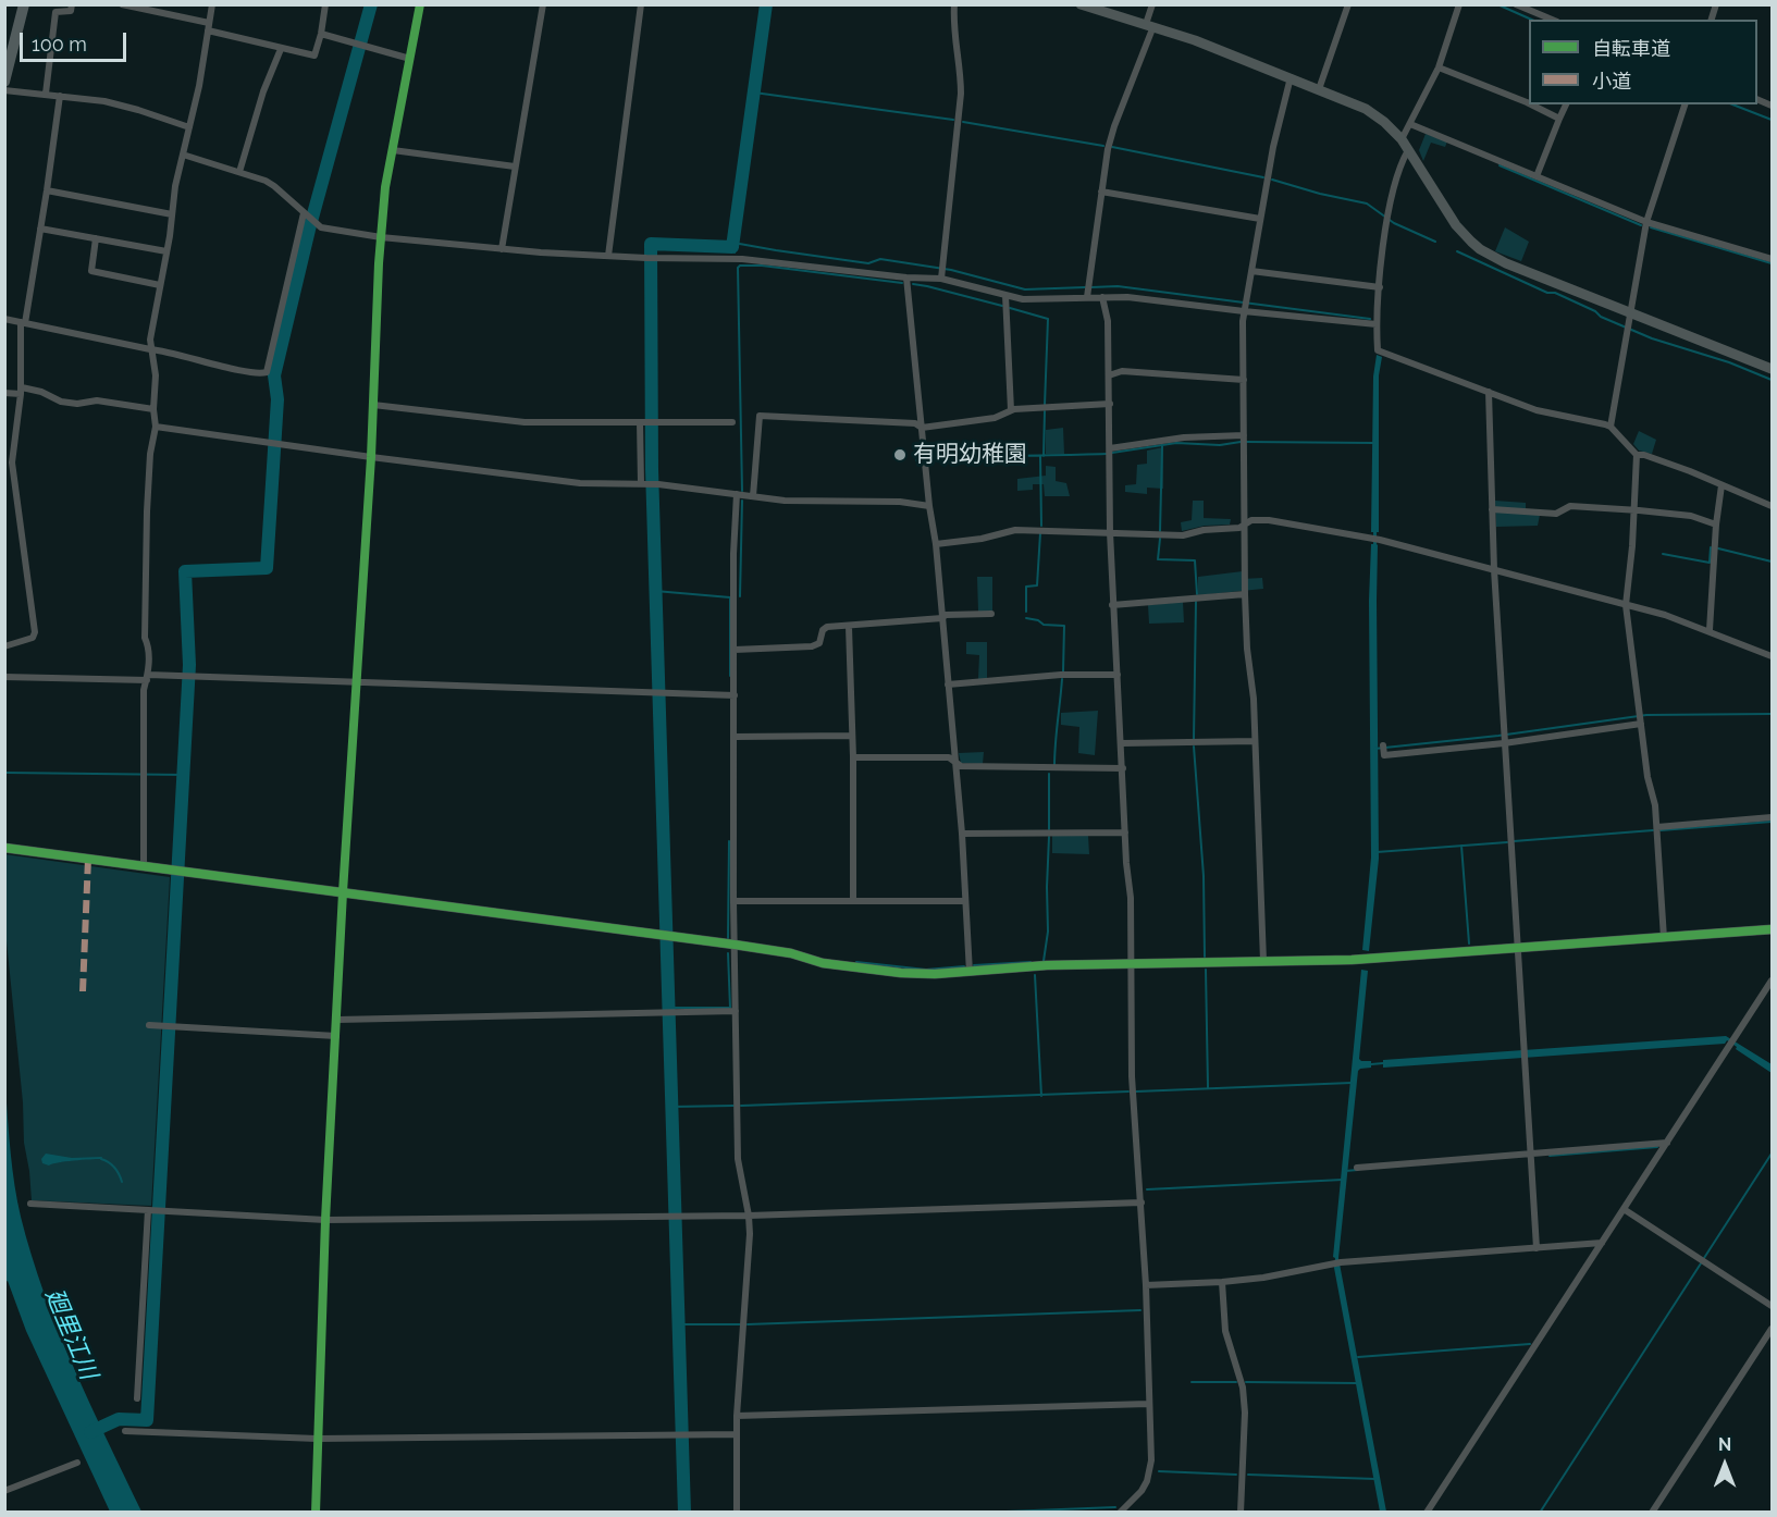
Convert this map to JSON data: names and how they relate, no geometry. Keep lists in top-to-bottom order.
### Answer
{
  "water": ["廻里江川"],
  "places": ["有明幼稚園"],
  "legend": ["自転車道", "小道"],
  "scale_bar": "100 m",
  "north": "top"
}
